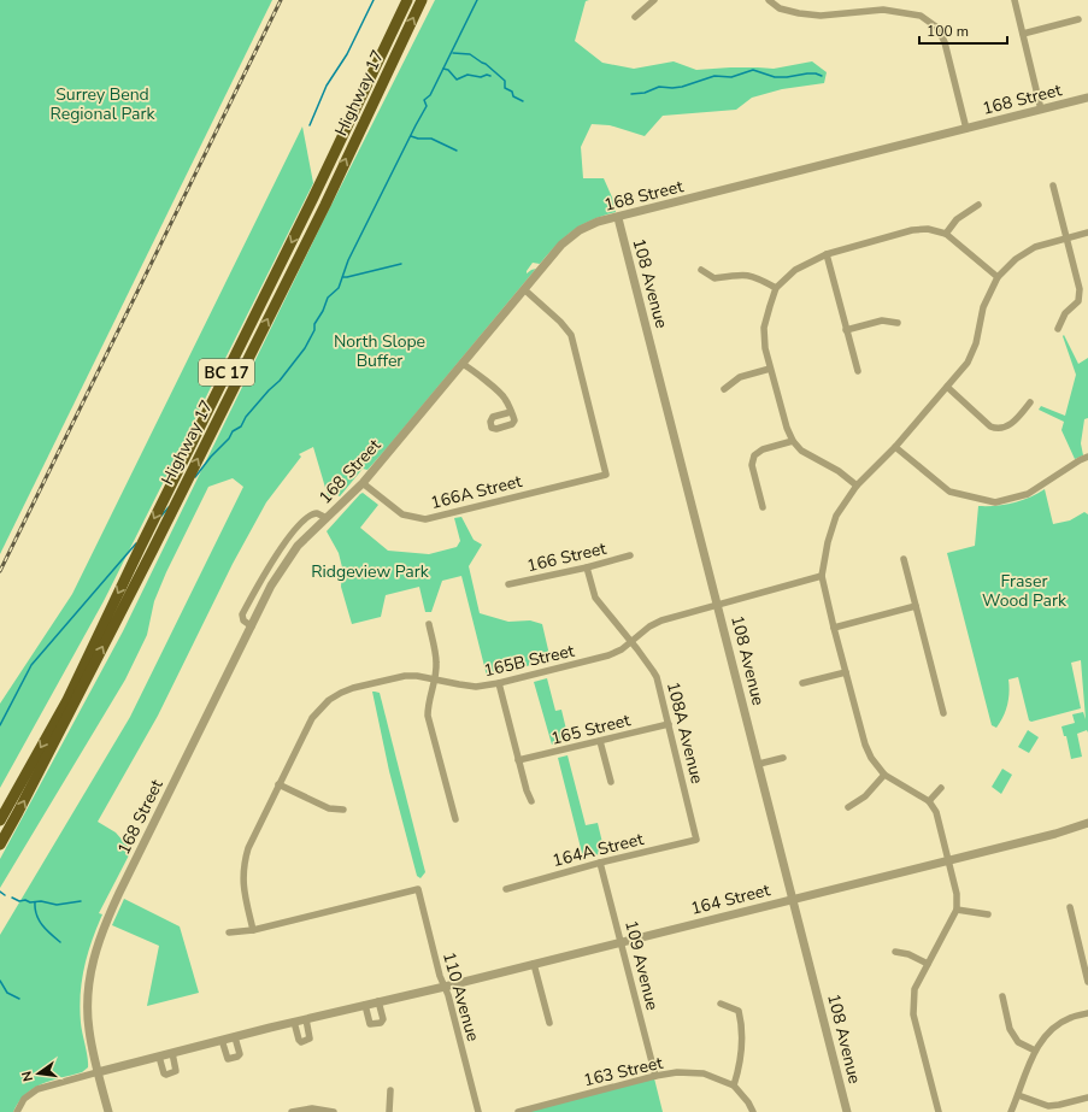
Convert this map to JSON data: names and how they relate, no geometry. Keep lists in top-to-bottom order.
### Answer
{
  "streets": {
    "highway": ["Highway 17", "BC 17"],
    "street": [
      "168 Street",
      "108 Avenue",
      "166A Street",
      "166 Street",
      "165B Street",
      "165 Street",
      "108A Avenue",
      "164A Street",
      "164 Street",
      "109 Avenue",
      "110 Avenue",
      "163 Street"
    ]
  },
  "crossings": [
    ["168 Street", "108 Avenue"],
    ["168 Street", "166A Street"],
    ["168 Street", "164 Street"],
    ["108 Avenue", "165B Street"],
    ["108 Avenue", "164 Street"],
    ["166 Street", "108A Avenue"],
    ["165B Street", "108A Avenue"],
    ["165B Street", "110 Avenue"],
    ["165 Street", "108A Avenue"],
    ["108A Avenue", "164A Street"],
    ["164A Street", "109 Avenue"],
    ["164 Street", "109 Avenue"],
    ["164 Street", "110 Avenue"],
    ["109 Avenue", "163 Street"]
  ],
  "parks": [
    "Surrey Bend Regional Park",
    "North Slope Buffer",
    "Ridgeview Park",
    "Fraser Wood Park"
  ],
  "scale_bar": "100 m",
  "north": "left"
}
